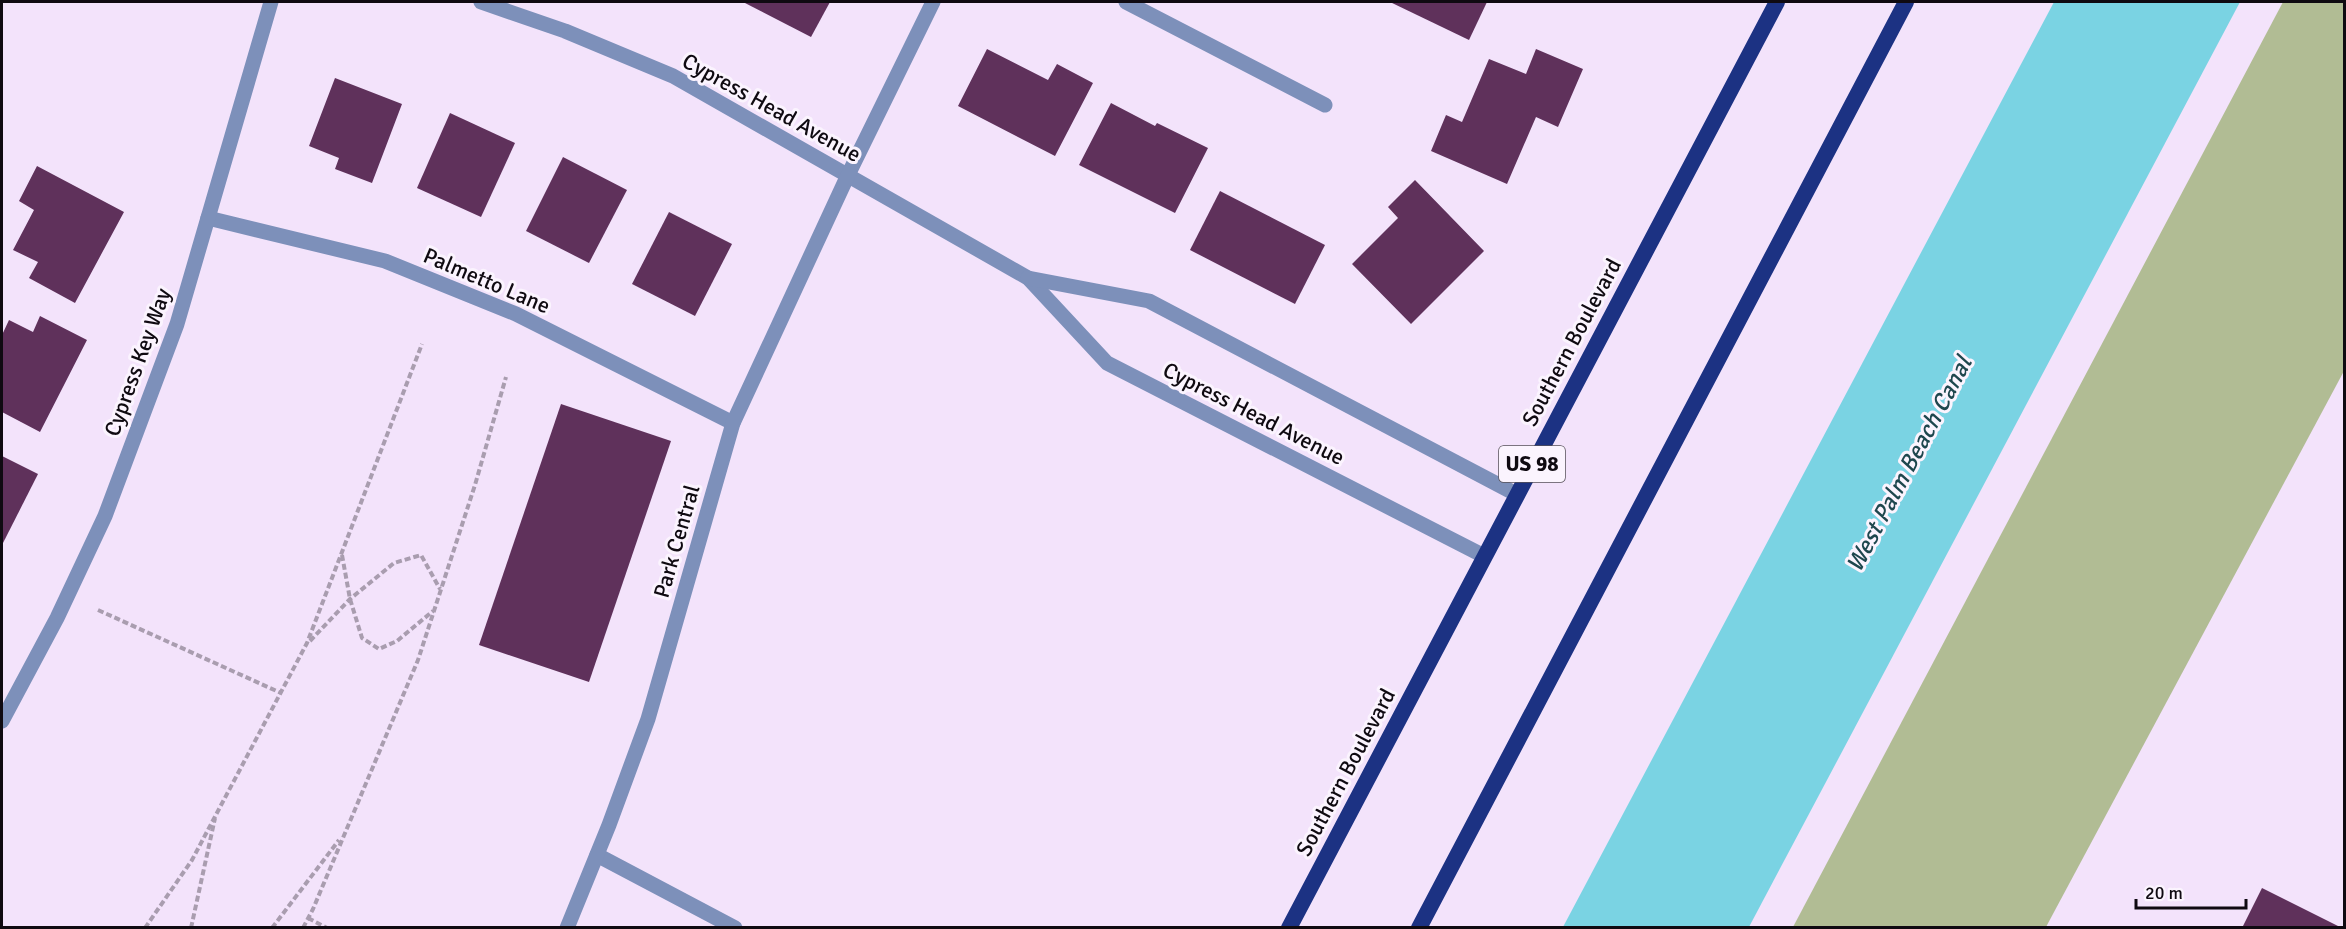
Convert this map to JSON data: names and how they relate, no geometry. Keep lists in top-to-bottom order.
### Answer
{
  "streets": {
    "highway": ["Southern Boulevard", "US 98"],
    "street": [
      "Cypress Head Avenue",
      "Palmetto Lane",
      "Cypress Key Way",
      "Park Central"
    ]
  },
  "crossings": [
    ["Cypress Head Avenue", "Southern Boulevard"],
    ["Cypress Head Avenue", "Park Central"],
    ["Palmetto Lane", "Cypress Key Way"],
    ["Palmetto Lane", "Park Central"]
  ],
  "water": ["West Palm Beach Canal"],
  "scale_bar": "20 m"
}
